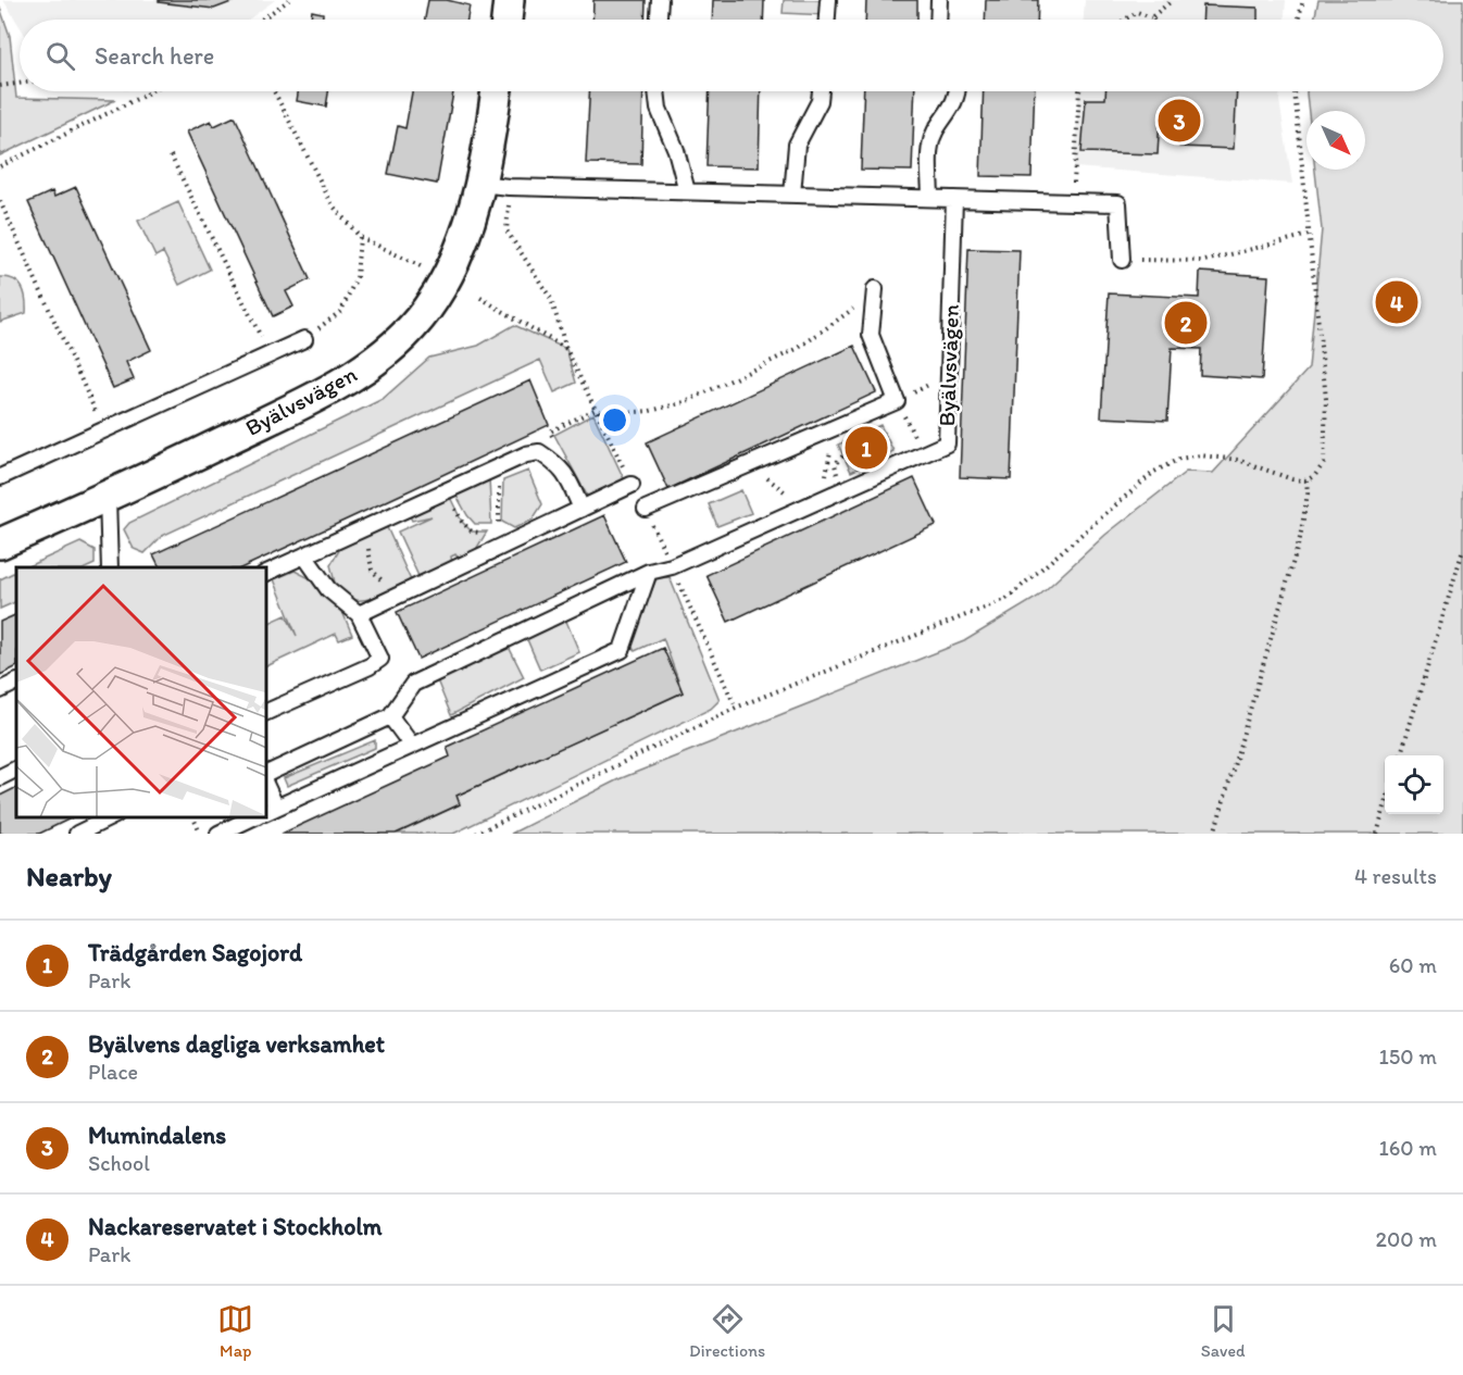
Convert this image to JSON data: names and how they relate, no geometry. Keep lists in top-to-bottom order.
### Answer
{
  "streets": {
    "street": ["Byälvsvägen"]
  },
  "north": "bottom right",
  "page": {
    "search": "Search here",
    "pins": [
      "3",
      "4",
      "2",
      "1"
    ],
    "heading": ["Nearby", "4 results"],
    "list": [
      {
        "mark": "1",
        "name": "Trädgården Sagojord",
        "note": "Park",
        "value": "60 m"
      },
      {
        "mark": "2",
        "name": "Byälvens dagliga verksamhet",
        "note": "Place",
        "value": "150 m"
      },
      {
        "mark": "3",
        "name": "Mumindalens",
        "note": "School",
        "value": "160 m"
      },
      {
        "mark": "4",
        "name": "Nackareservatet i Stockholm",
        "note": "Park",
        "value": "200 m"
      }
    ],
    "nav": ["Map", "Directions", "Saved"]
  }
}
